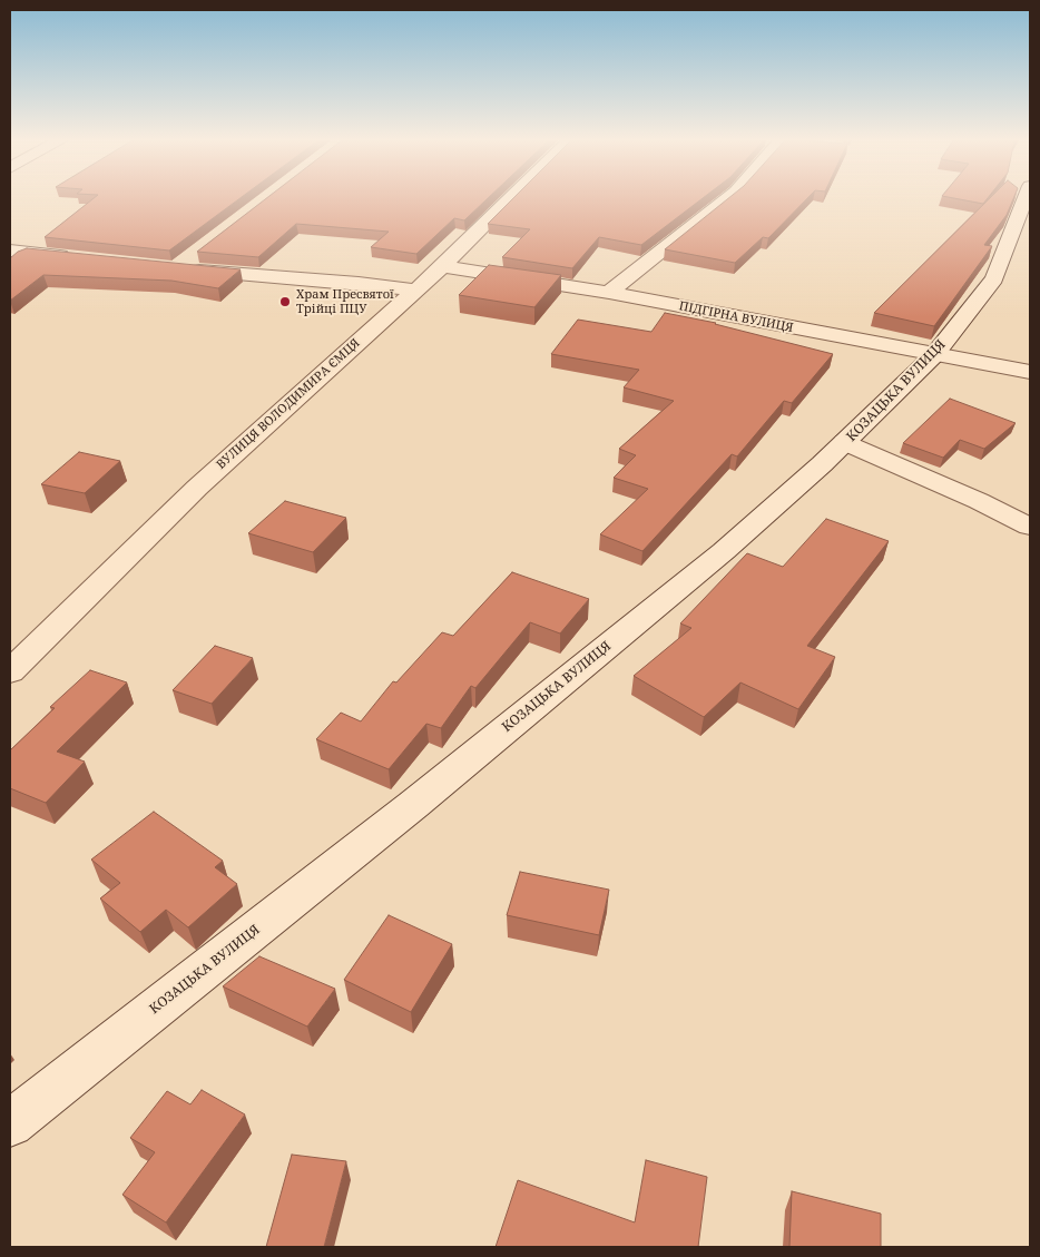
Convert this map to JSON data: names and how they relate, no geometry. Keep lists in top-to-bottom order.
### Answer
{
  "streets": {
    "street": ["ПІДГІРНА ВУЛИЦЯ", "КОЗАЦЬКА ВУЛИЦЯ", "ВУЛИЦЯ ВОЛОДИМИРА ЄМЦЯ"]
  },
  "crossings": [
    ["ПІДГІРНА ВУЛИЦЯ", "КОЗАЦЬКА ВУЛИЦЯ"],
    ["ПІДГІРНА ВУЛИЦЯ", "ВУЛИЦЯ ВОЛОДИМИРА ЄМЦЯ"]
  ],
  "places": ["Храм Пресвятої Трійці ПЦУ"]
}
